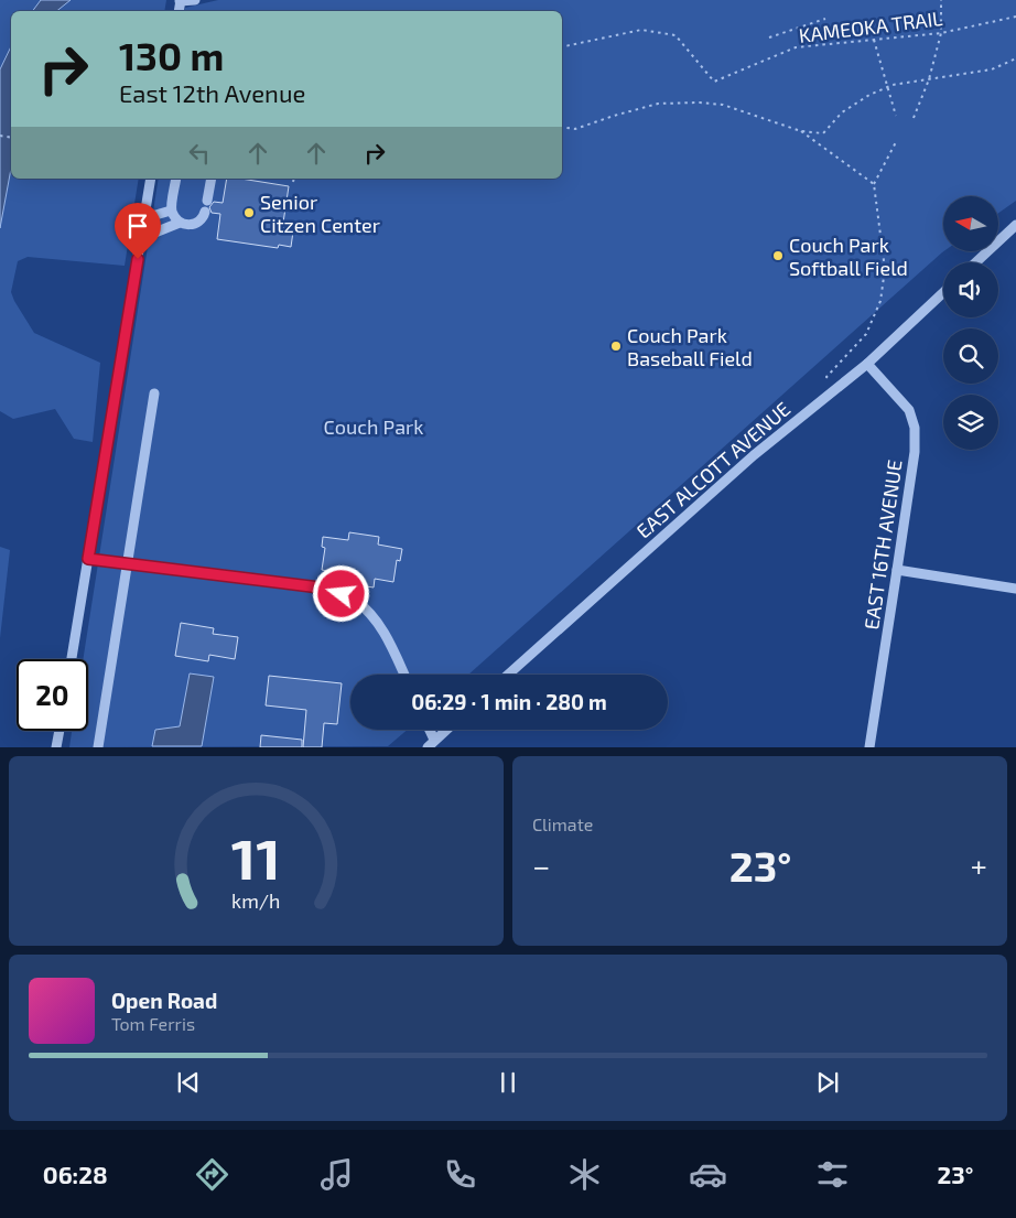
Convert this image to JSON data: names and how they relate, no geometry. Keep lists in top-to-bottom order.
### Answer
{
  "streets": {
    "street": ["EAST ALCOTT AVENUE", "EAST 16TH AVENUE"],
    "path": ["KAMEOKA TRAIL"]
  },
  "crossings": [
    ["EAST ALCOTT AVENUE", "EAST 16TH AVENUE"]
  ],
  "parks": ["Couch Park"],
  "places": ["Senior Citzen Center", "Couch Park Softball Field", "Couch Park Baseball Field"],
  "north": "left",
  "page": {
    "turn": ["130 m", "East 12th Avenue"],
    "limit": "20",
    "trip": "06:29 · 1 min · 280 m",
    "tile": "Climate",
    "heat": ["−", "23°", "+"],
    "song": ["Open Road", "Tom Ferris"],
    "tabs": ["06:28", "23°"],
    "gauge": ["11", "km/h"]
  }
}
